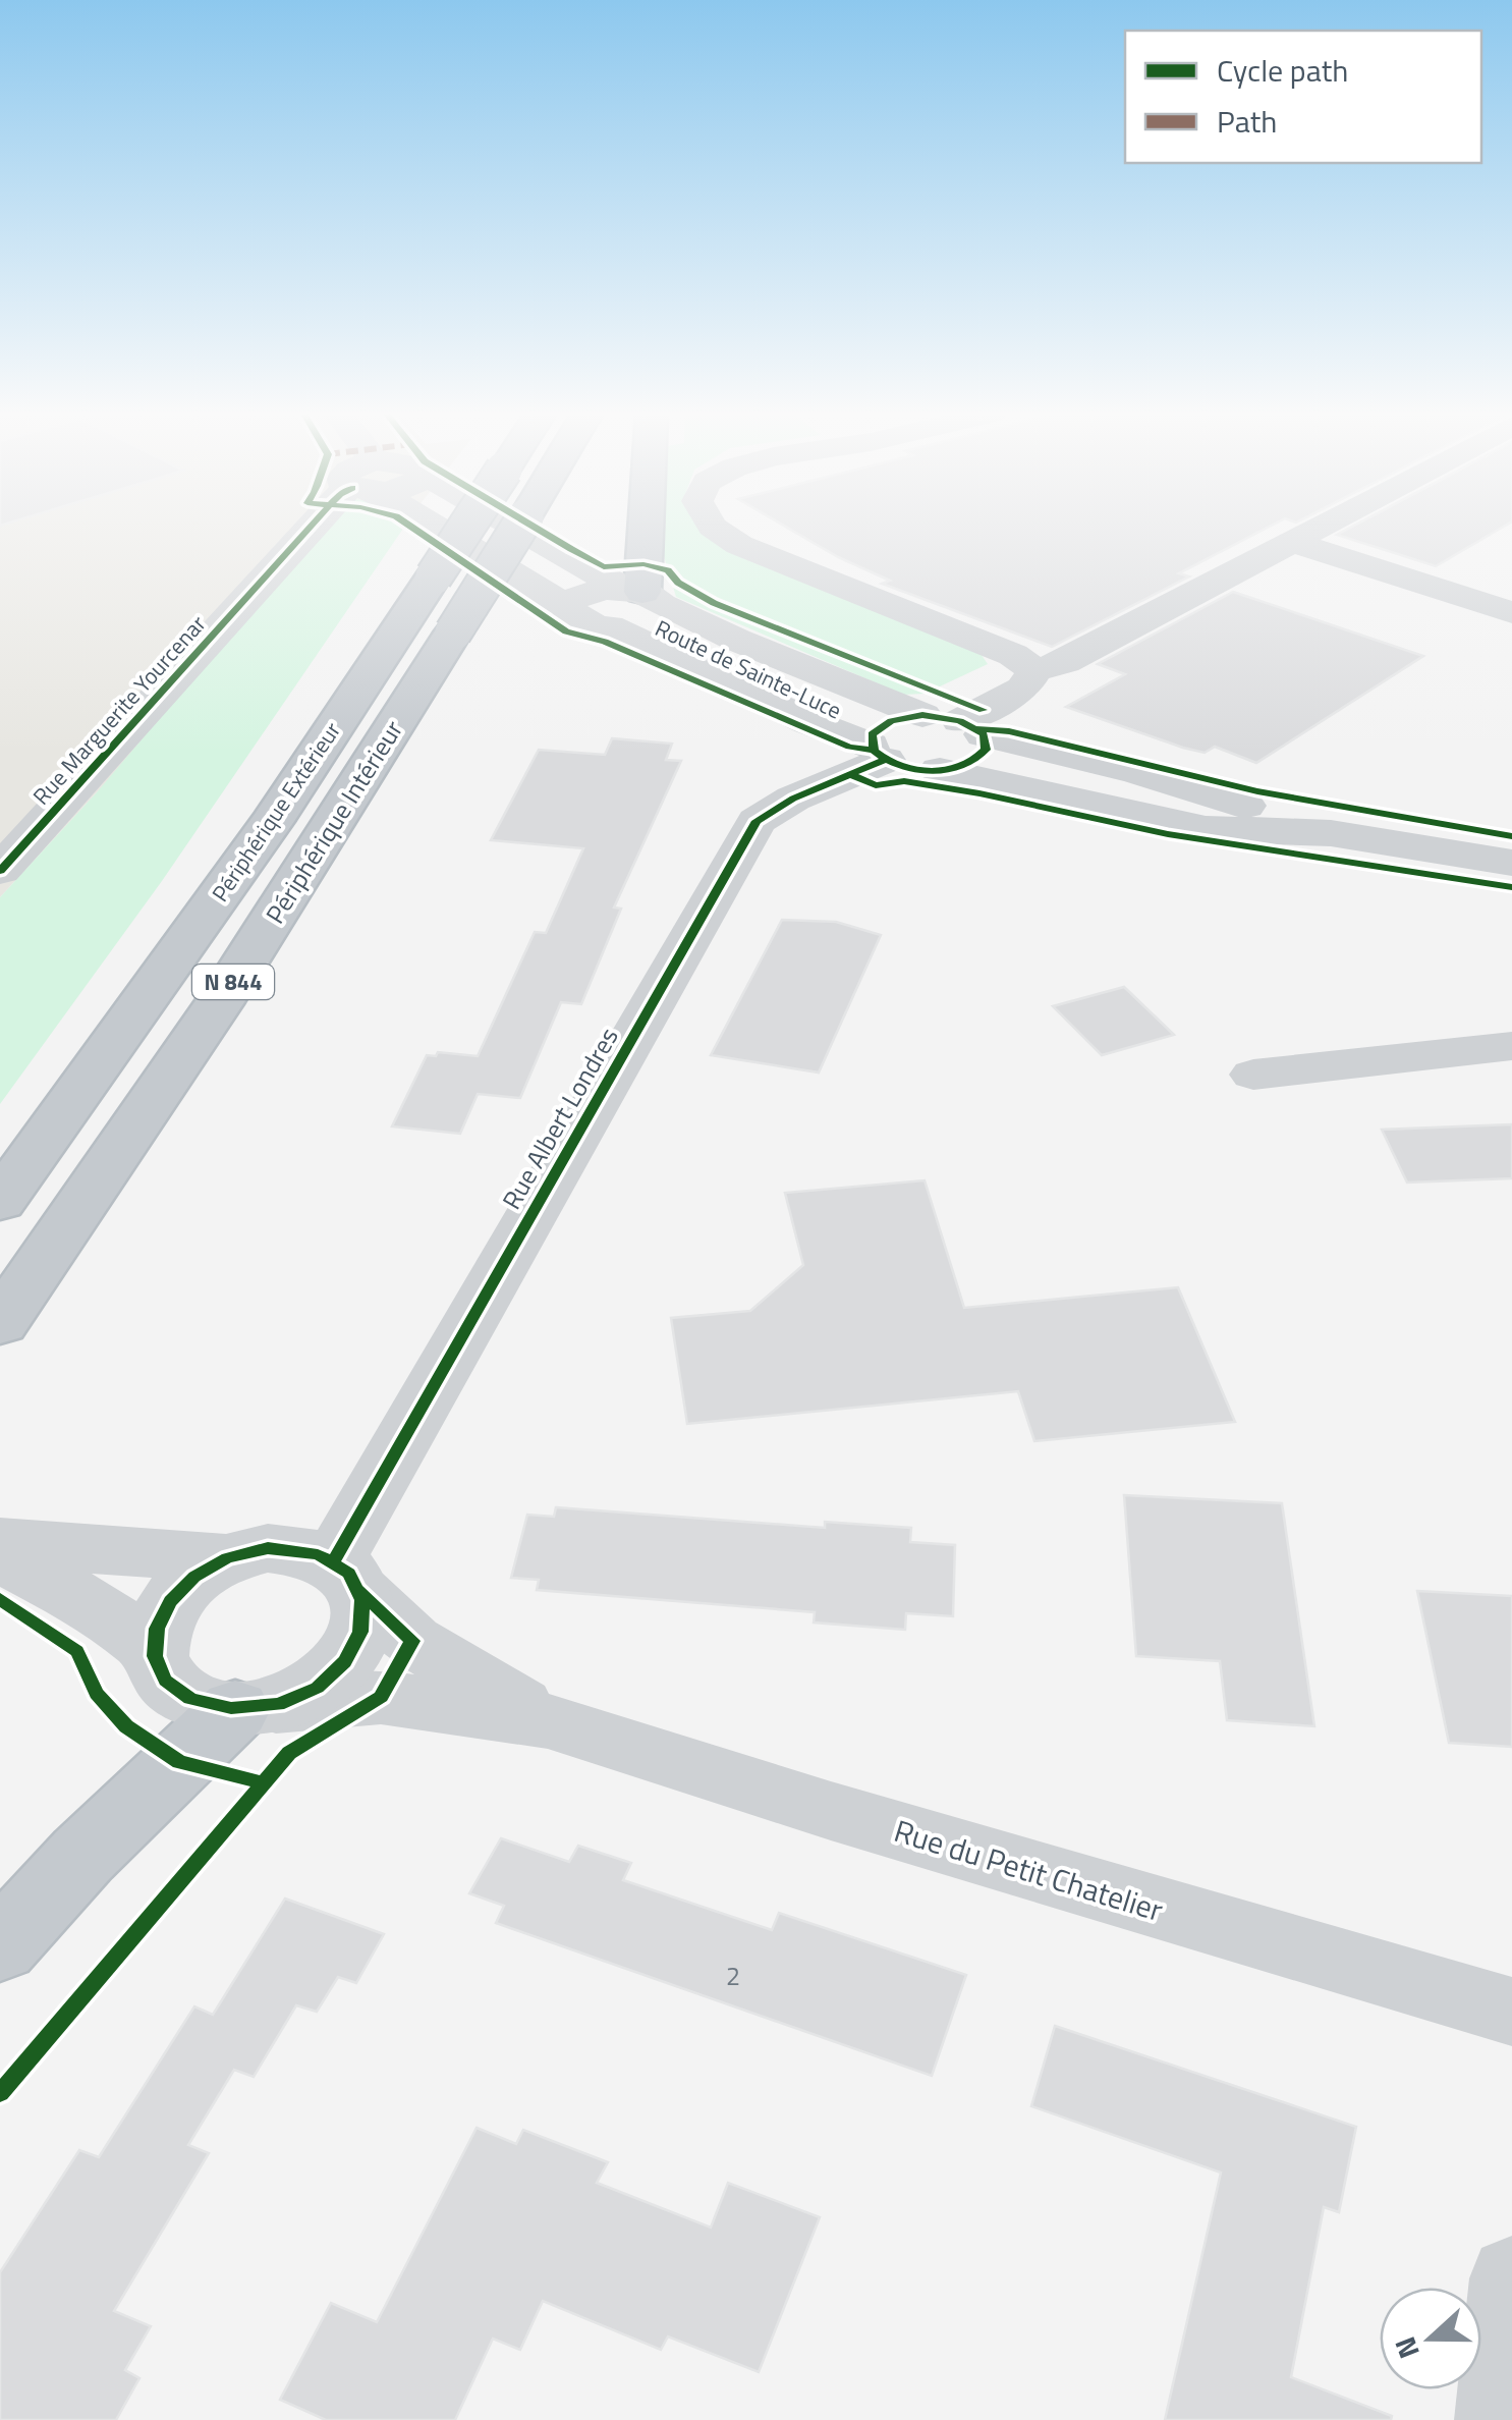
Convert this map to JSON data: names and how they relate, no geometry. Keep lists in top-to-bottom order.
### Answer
{
  "streets": {
    "highway": ["Périphérique Extérieur", "Périphérique Intérieur", "N 844"],
    "street": [
      "Route de Sainte-Luce",
      "Rue Marguerite Yourcenar",
      "Rue Albert Londres",
      "Rue du Petit Chatelier"
    ]
  },
  "crossings": [
    ["Route de Sainte-Luce", "Rue Albert Londres"],
    ["Rue Albert Londres", "Rue du Petit Chatelier"]
  ],
  "house_numbers": ["2"],
  "legend": ["Cycle path", "Path"],
  "north": "left"
}
